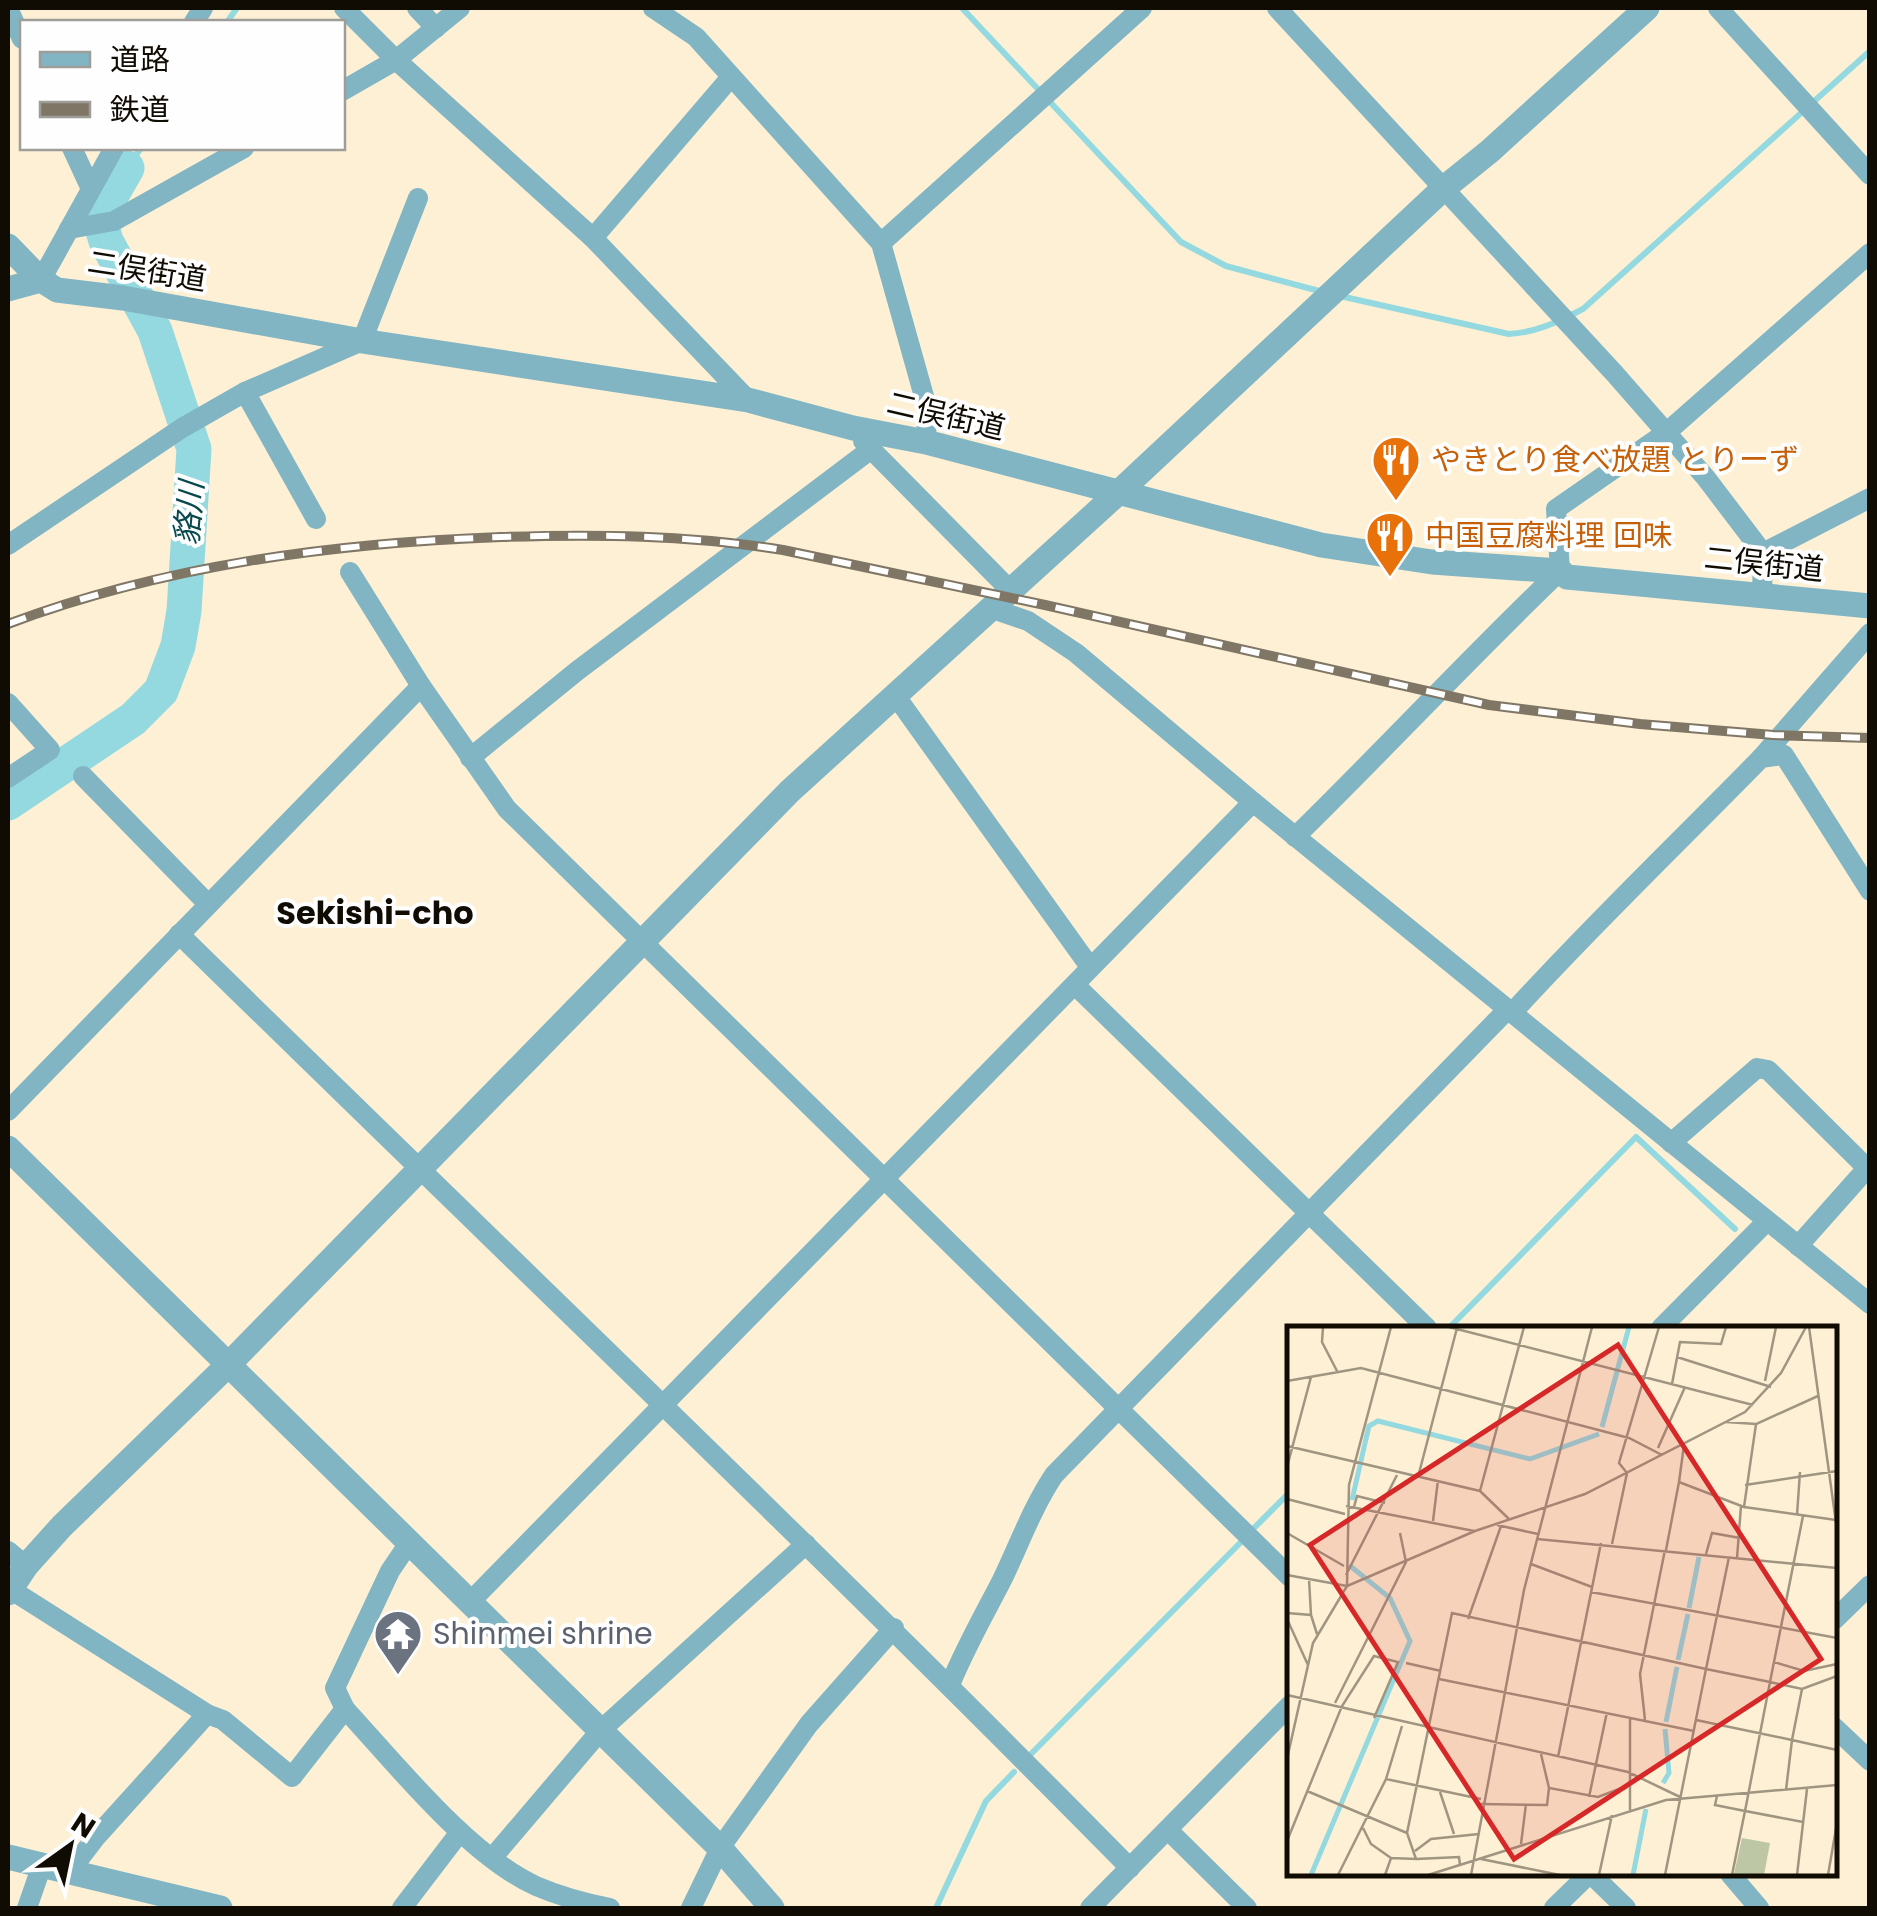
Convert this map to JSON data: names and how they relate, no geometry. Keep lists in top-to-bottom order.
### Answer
{
  "streets": {
    "street": ["二俣街道"]
  },
  "districts": ["Sekishi-cho"],
  "water": ["貉川"],
  "places": {
    "restaurant": ["やきとり食べ放題 とりーず", "中国豆腐料理 回味"],
    "temple": ["Shinmei shrine"]
  },
  "legend": ["道路", "鉄道"],
  "north": "top right"
}
